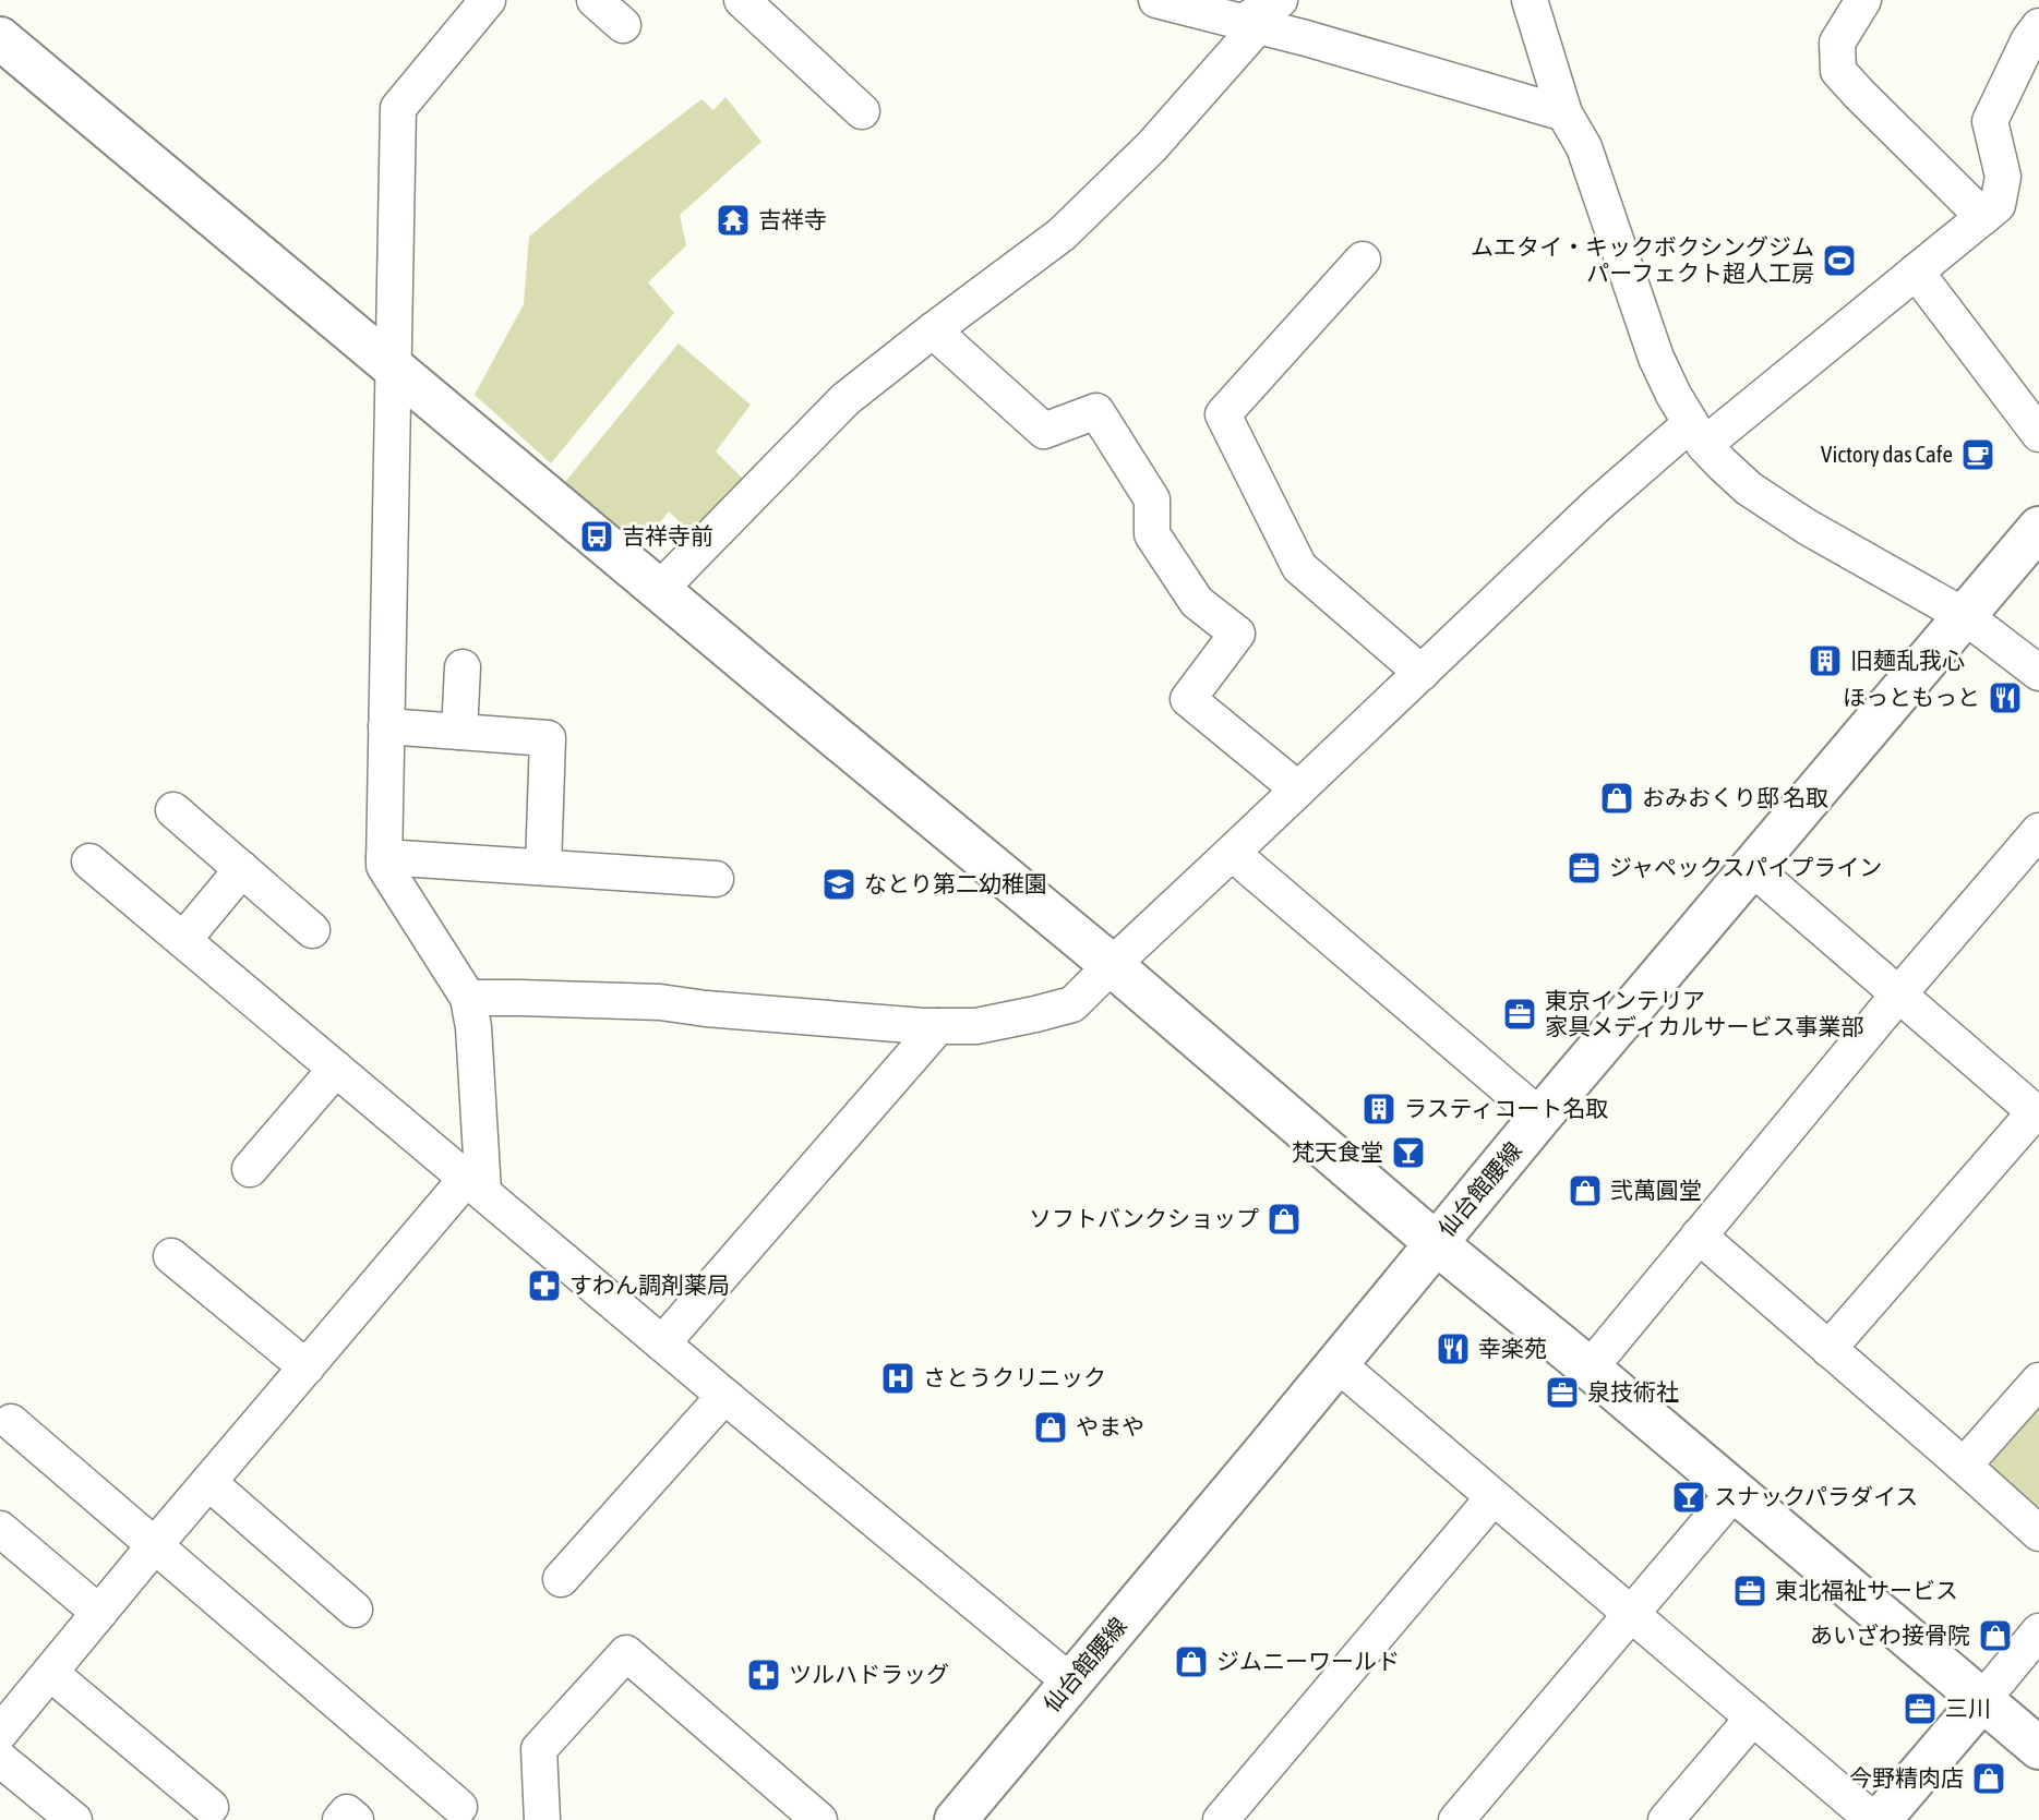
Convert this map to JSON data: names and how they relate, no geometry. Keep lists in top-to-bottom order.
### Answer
{
  "streets": {
    "street": ["仙台館腰線"]
  },
  "places": {
    "temple": ["吉祥寺"],
    "sports": ["ムエタイ・キックボクシングジム パーフェクト超人工房"],
    "cafe": ["Victory das Cafe"],
    "bus stop": ["吉祥寺前"],
    "building": ["旧麺乱我心", "ラスティコート名取"],
    "restaurant": ["ほっともっと", "幸楽苑"],
    "shop": [
      "おみおくり邸 名取",
      "弐萬圓堂",
      "ソフトバンクショップ",
      "やまや",
      "あいざわ接骨院",
      "ジムニーワールド",
      "今野精肉店"
    ],
    "office": [
      "ジャペックスパイプライン",
      "東京インテリア 家具メディカルサービス事業部",
      "泉技術社",
      "東北福祉サービス",
      "三川"
    ],
    "school or university": ["なとり第二幼稚園"],
    "bar": ["梵天食堂", "スナックパラダイス"],
    "pharmacy": ["すわん調剤薬局", "ツルハドラッグ"],
    "hospital": ["さとうクリニック"]
  }
}
